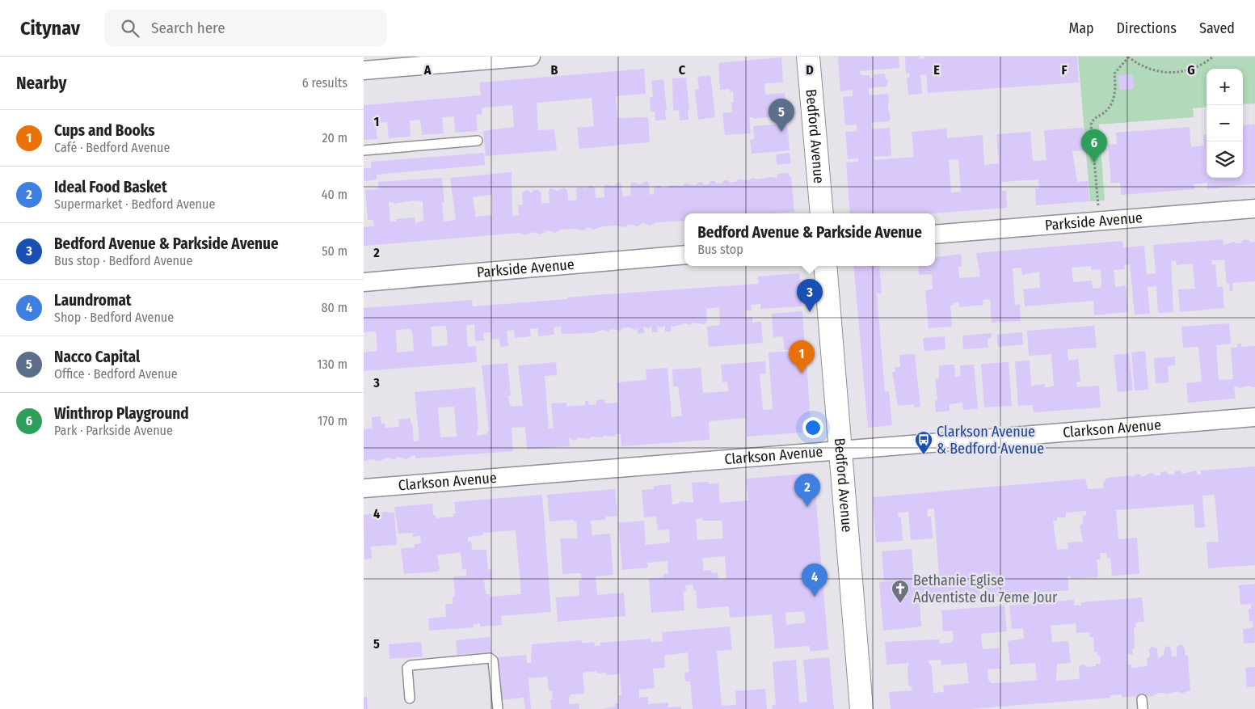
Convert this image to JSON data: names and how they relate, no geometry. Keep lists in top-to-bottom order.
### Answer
{
  "streets": {
    "street": ["Bedford Avenue", "Parkside Avenue", "Clarkson Avenue"]
  },
  "crossings": [
    ["Bedford Avenue", "Clarkson Avenue"]
  ],
  "places": {
    "bus stop": ["Clarkson Avenue & Bedford Avenue"],
    "church": ["Bethanie Eglise Adventiste du 7eme Jour"]
  },
  "page": {
    "header": "Citynav",
    "search": "Search here",
    "nav": ["Map", "Directions", "Saved"],
    "heading": ["Nearby", "6 results"],
    "map_buttons": ["+", "−"],
    "pins": [
      "5",
      "6",
      "3",
      "1",
      "2",
      "4"
    ],
    "list": [
      {
        "mark": "1",
        "name": "Cups and Books",
        "note": "Café · Bedford Avenue",
        "value": "20 m"
      },
      {
        "mark": "2",
        "name": "Ideal Food Basket",
        "note": "Supermarket · Bedford Avenue",
        "value": "40 m"
      },
      {
        "mark": "3",
        "name": "Bedford Avenue & Parkside Avenue",
        "note": "Bus stop · Bedford Avenue",
        "value": "50 m"
      },
      {
        "mark": "4",
        "name": "Laundromat",
        "note": "Shop · Bedford Avenue",
        "value": "80 m"
      },
      {
        "mark": "5",
        "name": "Nacco Capital",
        "note": "Office · Bedford Avenue",
        "value": "130 m"
      },
      {
        "mark": "6",
        "name": "Winthrop Playground",
        "note": "Park · Parkside Avenue",
        "value": "170 m"
      }
    ],
    "popup": ["Bedford Avenue & Parkside Avenue", "Bus stop"]
  },
  "grid": {
    "columns": [
      "A",
      "B",
      "C",
      "D",
      "E",
      "F",
      "G"
    ],
    "rows": [
      "1",
      "2",
      "3",
      "4",
      "5"
    ]
  }
}
